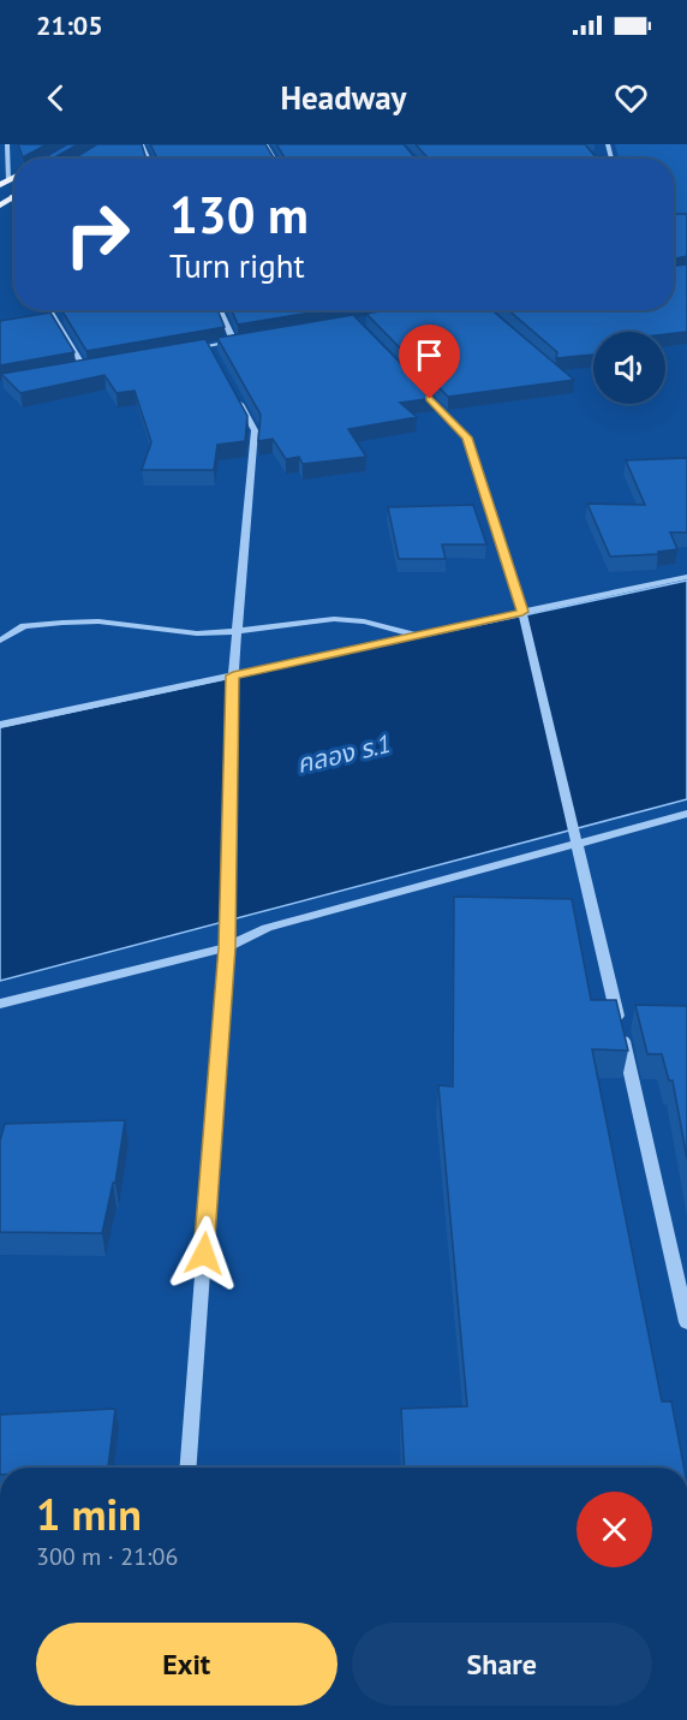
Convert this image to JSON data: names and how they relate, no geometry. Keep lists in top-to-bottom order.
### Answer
{
  "water": ["คลอง ร.1"],
  "page": {
    "status": "21:05",
    "header": "Headway",
    "turn": ["130 m", "Turn right"],
    "heading": ["1 min", "300 m · 21:06"],
    "buttons": ["Exit", "Share"]
  }
}
